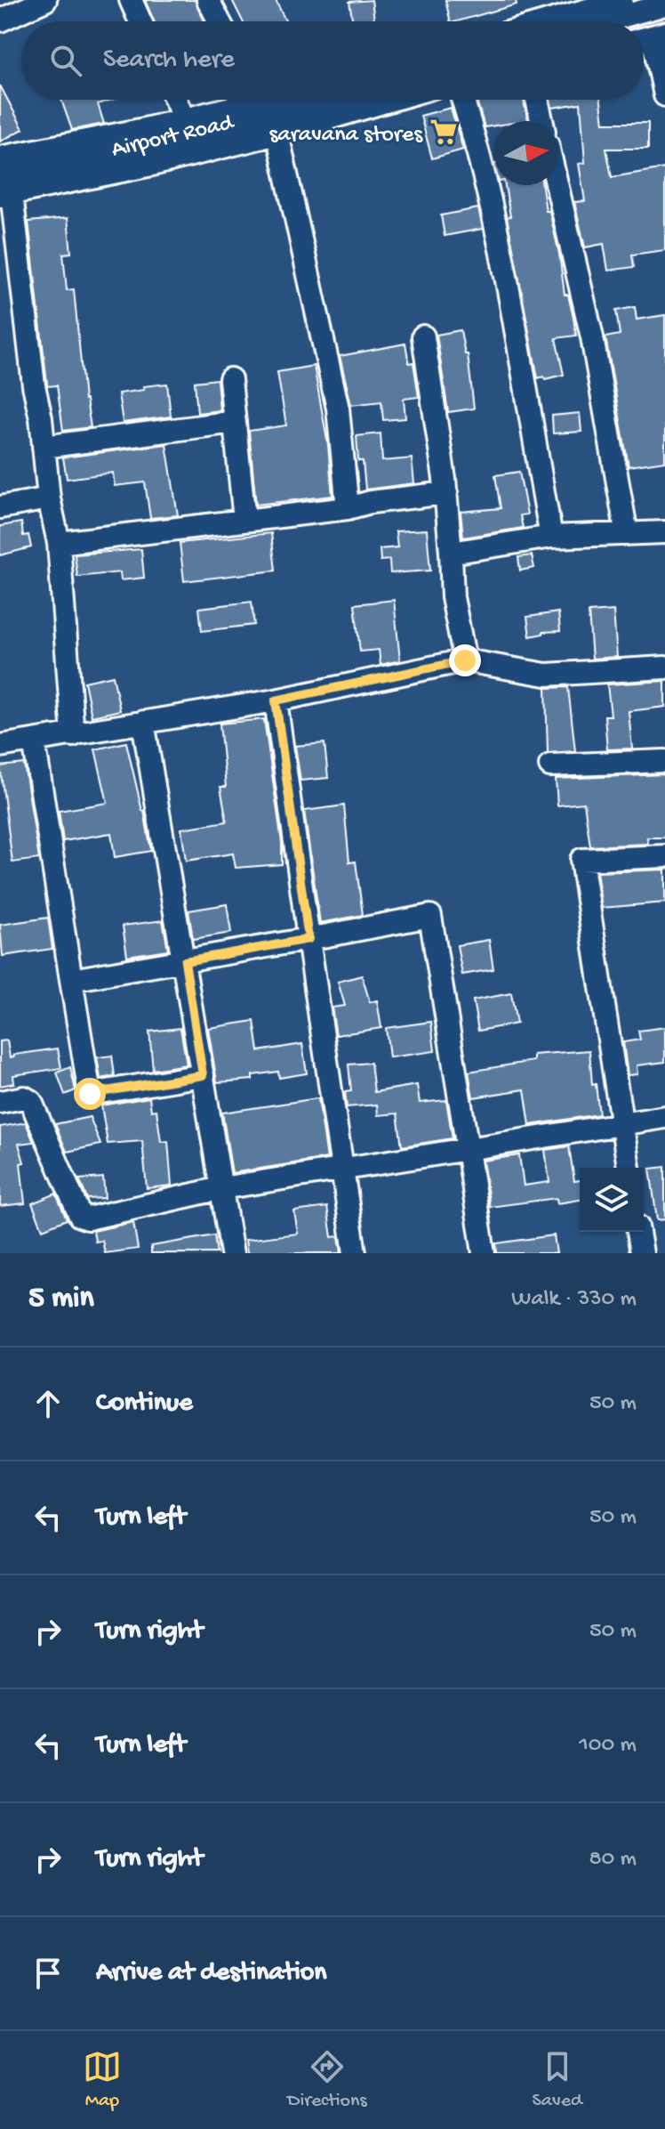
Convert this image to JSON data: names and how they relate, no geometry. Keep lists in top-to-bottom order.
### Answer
{
  "streets": {
    "street": ["Airport Road"]
  },
  "places": {
    "supermarket": ["saravana stores"]
  },
  "north": "right",
  "page": {
    "search": "Search here",
    "heading": ["5 min", "Walk · 330 m"],
    "list": [
      ["Continue", "50 m"],
      ["Turn left", "50 m"],
      ["Turn right", "50 m"],
      ["Turn left", "100 m"],
      ["Turn right", "80 m"],
      "Arrive at destination"
    ],
    "nav": ["Map", "Directions", "Saved"]
  }
}
